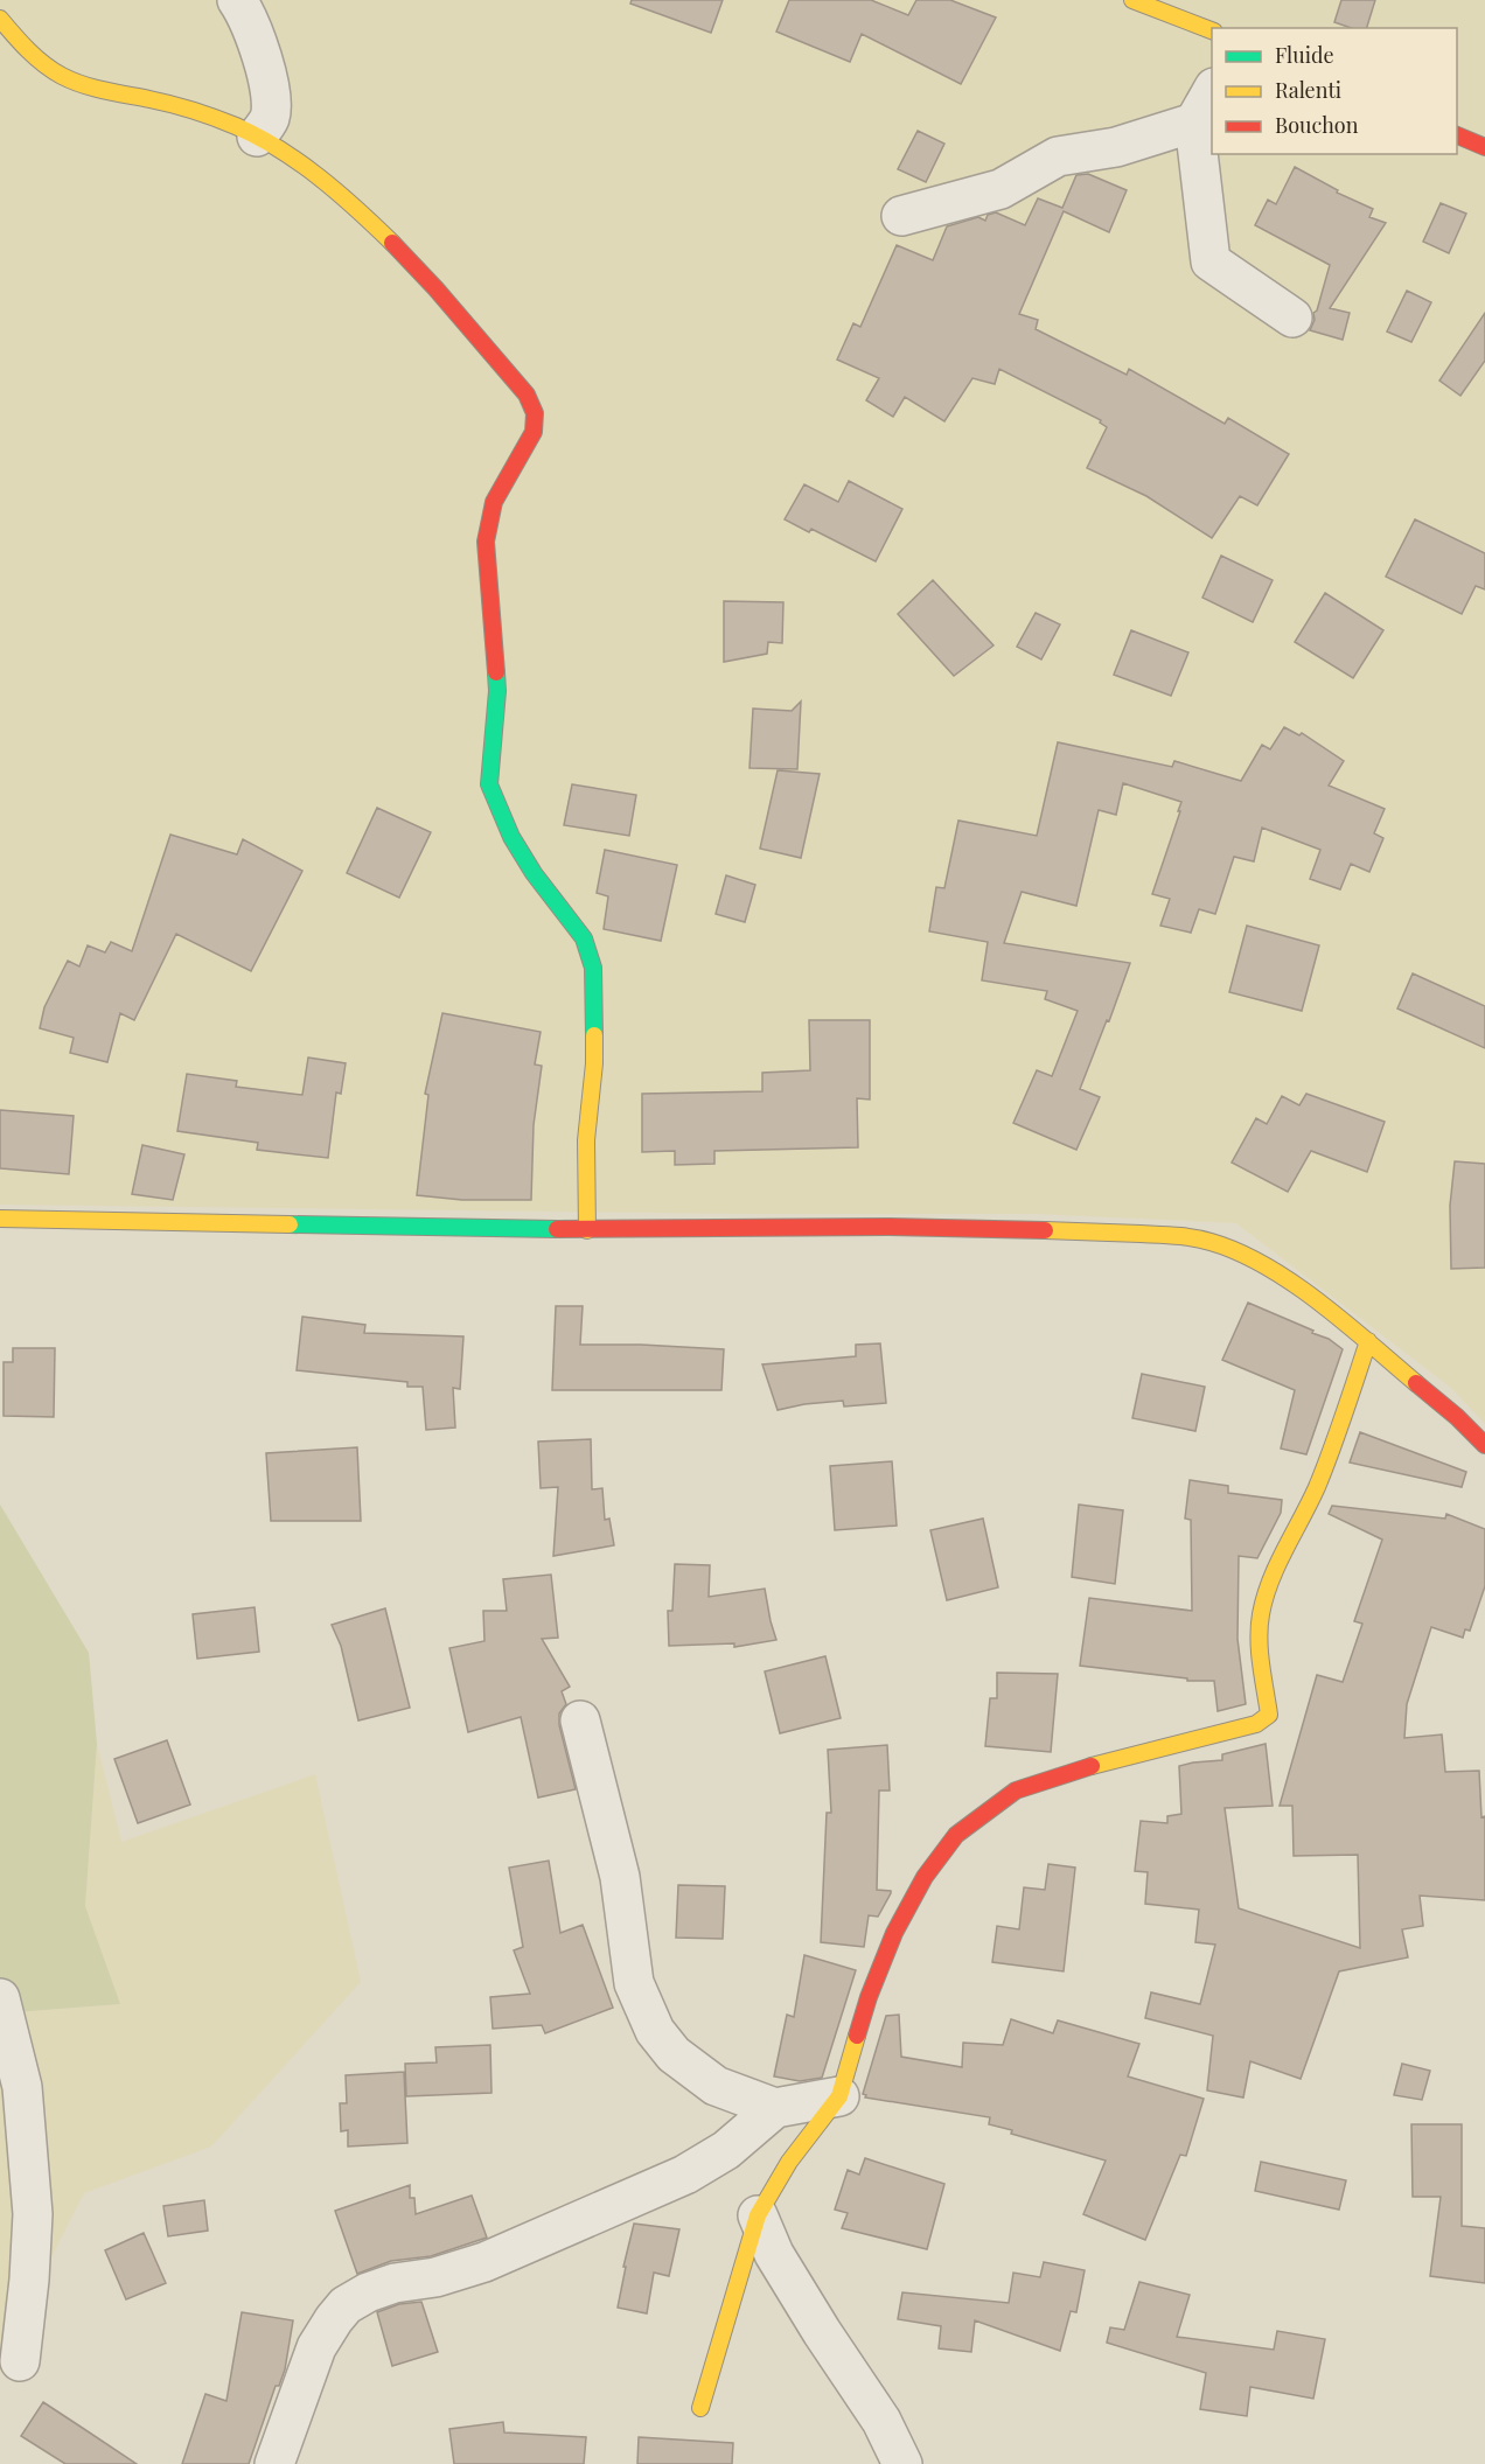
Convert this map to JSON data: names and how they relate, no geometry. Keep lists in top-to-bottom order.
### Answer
{
  "legend": ["Fluide", "Ralenti", "Bouchon"]
}
